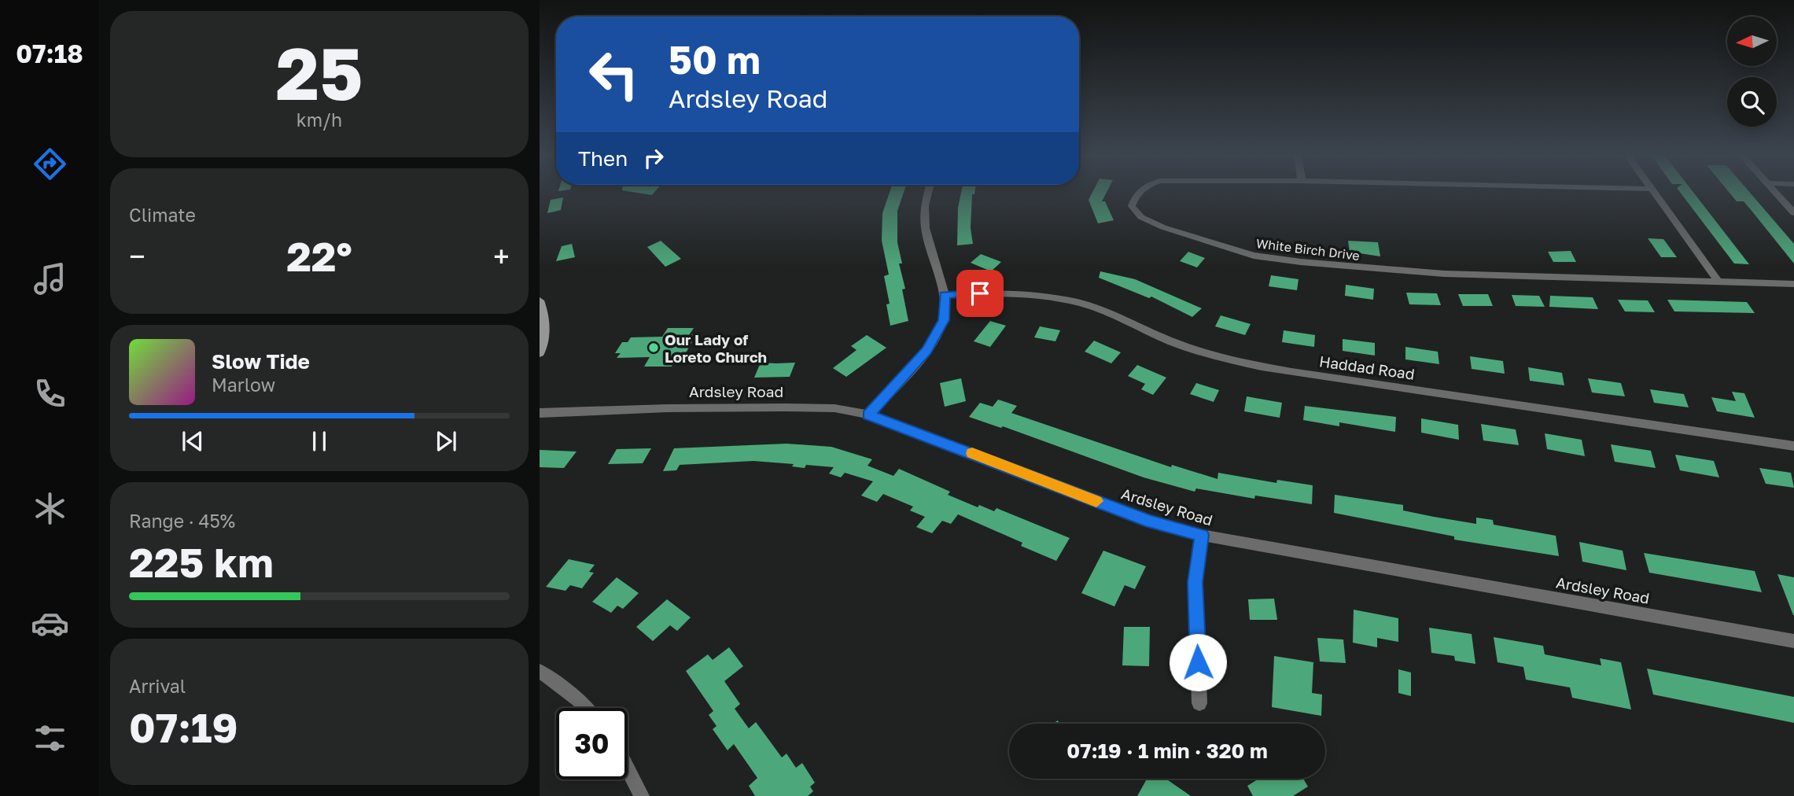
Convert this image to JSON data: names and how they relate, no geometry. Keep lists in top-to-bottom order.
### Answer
{
  "streets": {
    "street": ["White Birch Drive", "Haddad Road", "Ardsley Road"]
  },
  "places": ["Our Lady of Loreto Church"],
  "north": "left",
  "page": {
    "tabs": "07:18",
    "tile": [
      ["25", "km/h"],
      "Climate",
      ["Range · 45%", "225 km"],
      ["Arrival", "07:19"]
    ],
    "turn": ["50 m", "Ardsley Road"],
    "then": "Then",
    "heat": ["−", "22°", "+"],
    "song": ["Slow Tide", "Marlow"],
    "limit": "30",
    "trip": "07:19 · 1 min · 320 m"
  }
}
